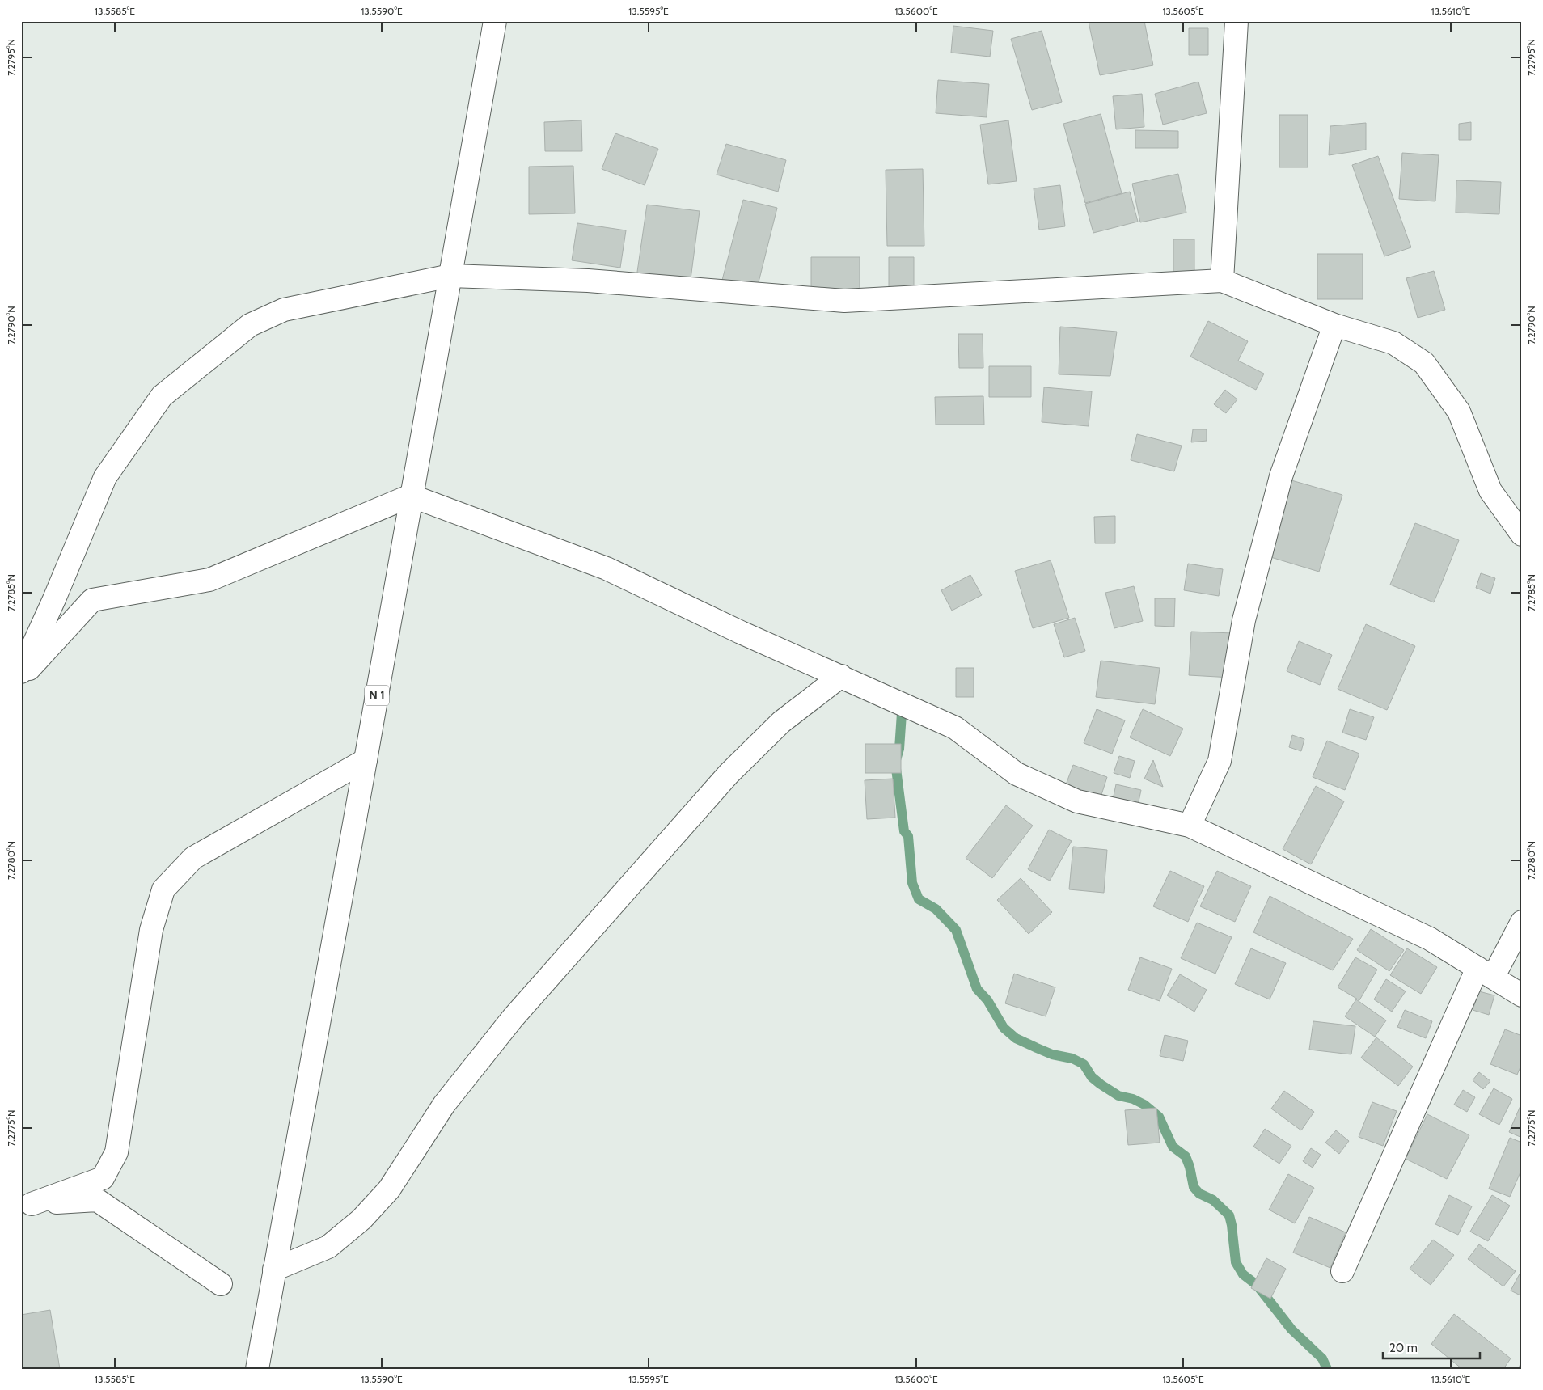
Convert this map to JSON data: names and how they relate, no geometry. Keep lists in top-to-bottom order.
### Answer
{
  "streets": {
    "main road": ["N 1"]
  },
  "scale_bar": "20 m",
  "coordinates": [
    "13.5585°E",
    "13.5590°E",
    "13.5595°E",
    "13.5600°E",
    "13.5605°E",
    "13.5610°E",
    "7.2795°N",
    "7.2790°N",
    "7.2785°N",
    "7.2780°N",
    "7.2775°N"
  ]
}
